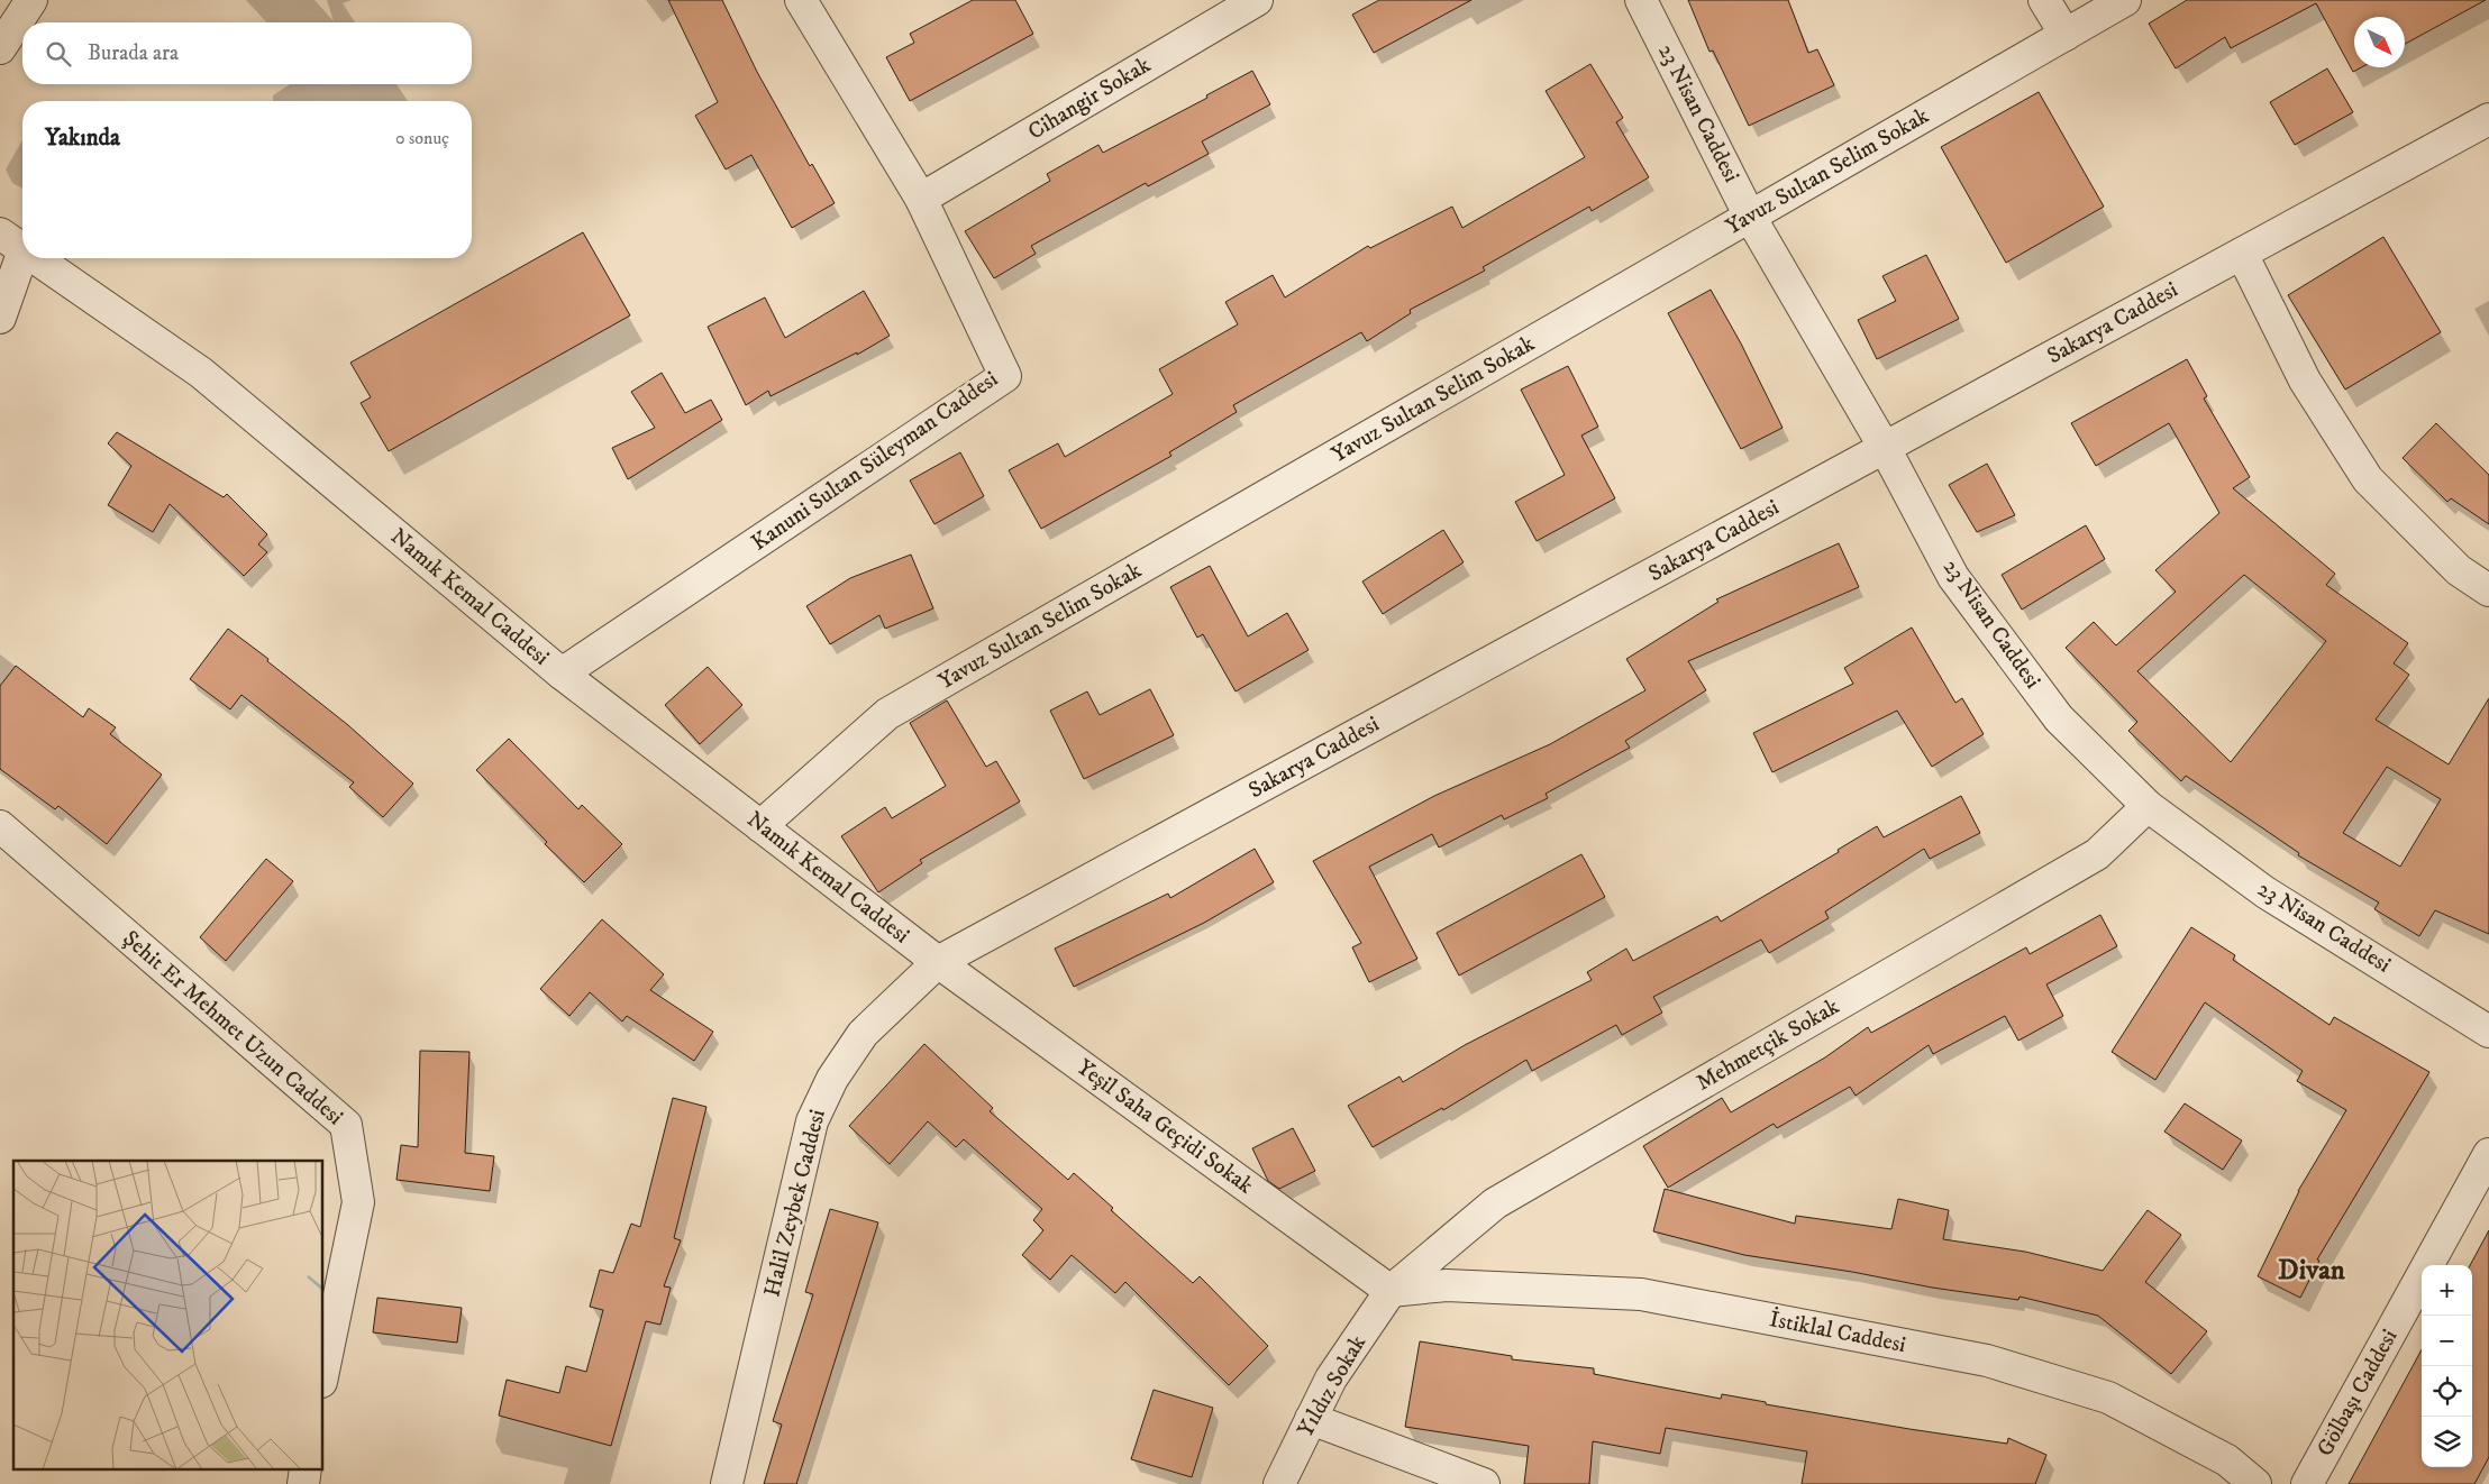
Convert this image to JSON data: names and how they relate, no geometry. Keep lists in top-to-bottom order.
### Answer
{
  "streets": {
    "street": [
      "Cihangir Sokak",
      "23 Nisan Caddesi",
      "Yavuz Sultan Selim Sokak",
      "Sakarya Caddesi",
      "Kanuni Sultan Süleyman Caddesi",
      "Namık Kemal Caddesi",
      "Şehit Er Mehmet Uzun Caddesi",
      "Mehmetçik Sokak",
      "Yeşil Saha Geçidi Sokak",
      "Halil Zeybek Caddesi",
      "İstiklal Caddesi",
      "Yıldız Sokak",
      "Gölbaşı Caddesi"
    ]
  },
  "crossings": [
    ["Cihangir Sokak", "Kanuni Sultan Süleyman Caddesi"],
    ["23 Nisan Caddesi", "Yavuz Sultan Selim Sokak"],
    ["23 Nisan Caddesi", "Sakarya Caddesi"],
    ["23 Nisan Caddesi", "Mehmetçik Sokak"],
    ["Yavuz Sultan Selim Sokak", "Namık Kemal Caddesi"],
    ["Sakarya Caddesi", "Namık Kemal Caddesi"],
    ["Sakarya Caddesi", "Yeşil Saha Geçidi Sokak"],
    ["Sakarya Caddesi", "Halil Zeybek Caddesi"],
    ["Kanuni Sultan Süleyman Caddesi", "Namık Kemal Caddesi"],
    ["Namık Kemal Caddesi", "Yeşil Saha Geçidi Sokak"],
    ["Namık Kemal Caddesi", "Halil Zeybek Caddesi"],
    ["Mehmetçik Sokak", "Yeşil Saha Geçidi Sokak"],
    ["Mehmetçik Sokak", "İstiklal Caddesi"],
    ["Mehmetçik Sokak", "Yıldız Sokak"],
    ["Yeşil Saha Geçidi Sokak", "Halil Zeybek Caddesi"],
    ["Yeşil Saha Geçidi Sokak", "İstiklal Caddesi"],
    ["Yeşil Saha Geçidi Sokak", "Yıldız Sokak"],
    ["İstiklal Caddesi", "Yıldız Sokak"]
  ],
  "districts": ["Divan"],
  "north": "bottom right",
  "page": {
    "search": "Burada ara",
    "heading": ["Yakında", "0 sonuç"],
    "map_buttons": ["+", "−"]
  }
}
